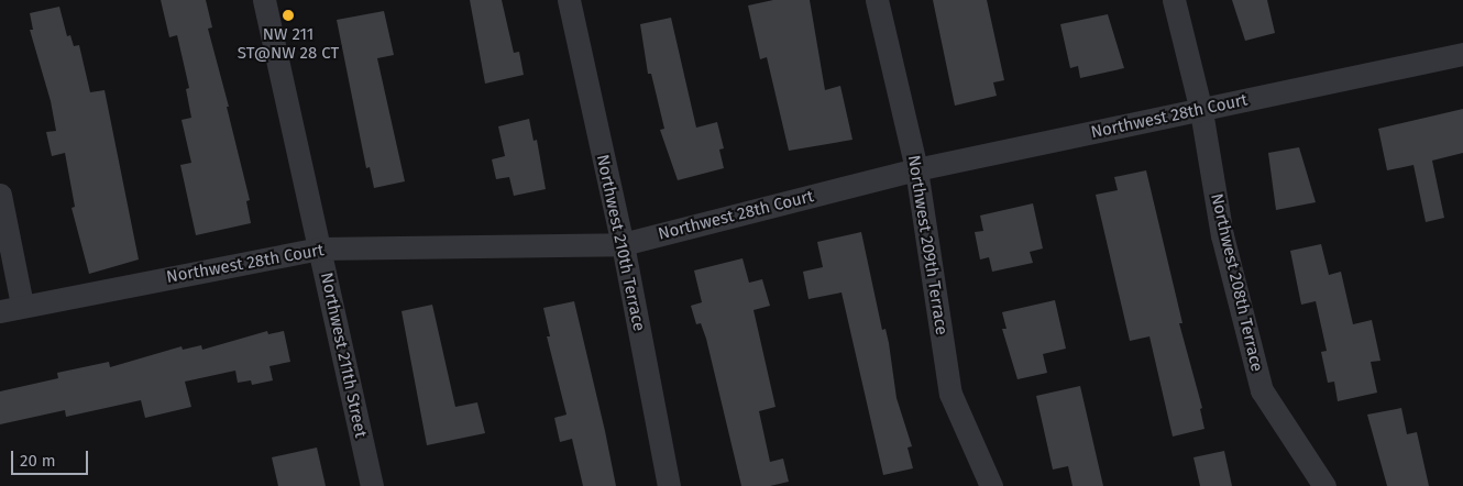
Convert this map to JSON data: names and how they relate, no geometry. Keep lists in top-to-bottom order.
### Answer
{
  "streets": {
    "street": [
      "Northwest 28th Court",
      "Northwest 210th Terrace",
      "Northwest 209th Terrace",
      "Northwest 208th Terrace",
      "Northwest 211th Street"
    ]
  },
  "crossings": [
    ["Northwest 28th Court", "Northwest 210th Terrace"],
    ["Northwest 28th Court", "Northwest 209th Terrace"],
    ["Northwest 28th Court", "Northwest 208th Terrace"],
    ["Northwest 28th Court", "Northwest 211th Street"]
  ],
  "places": ["NW 211 ST@NW 28 CT"],
  "scale_bar": "20 m"
}
